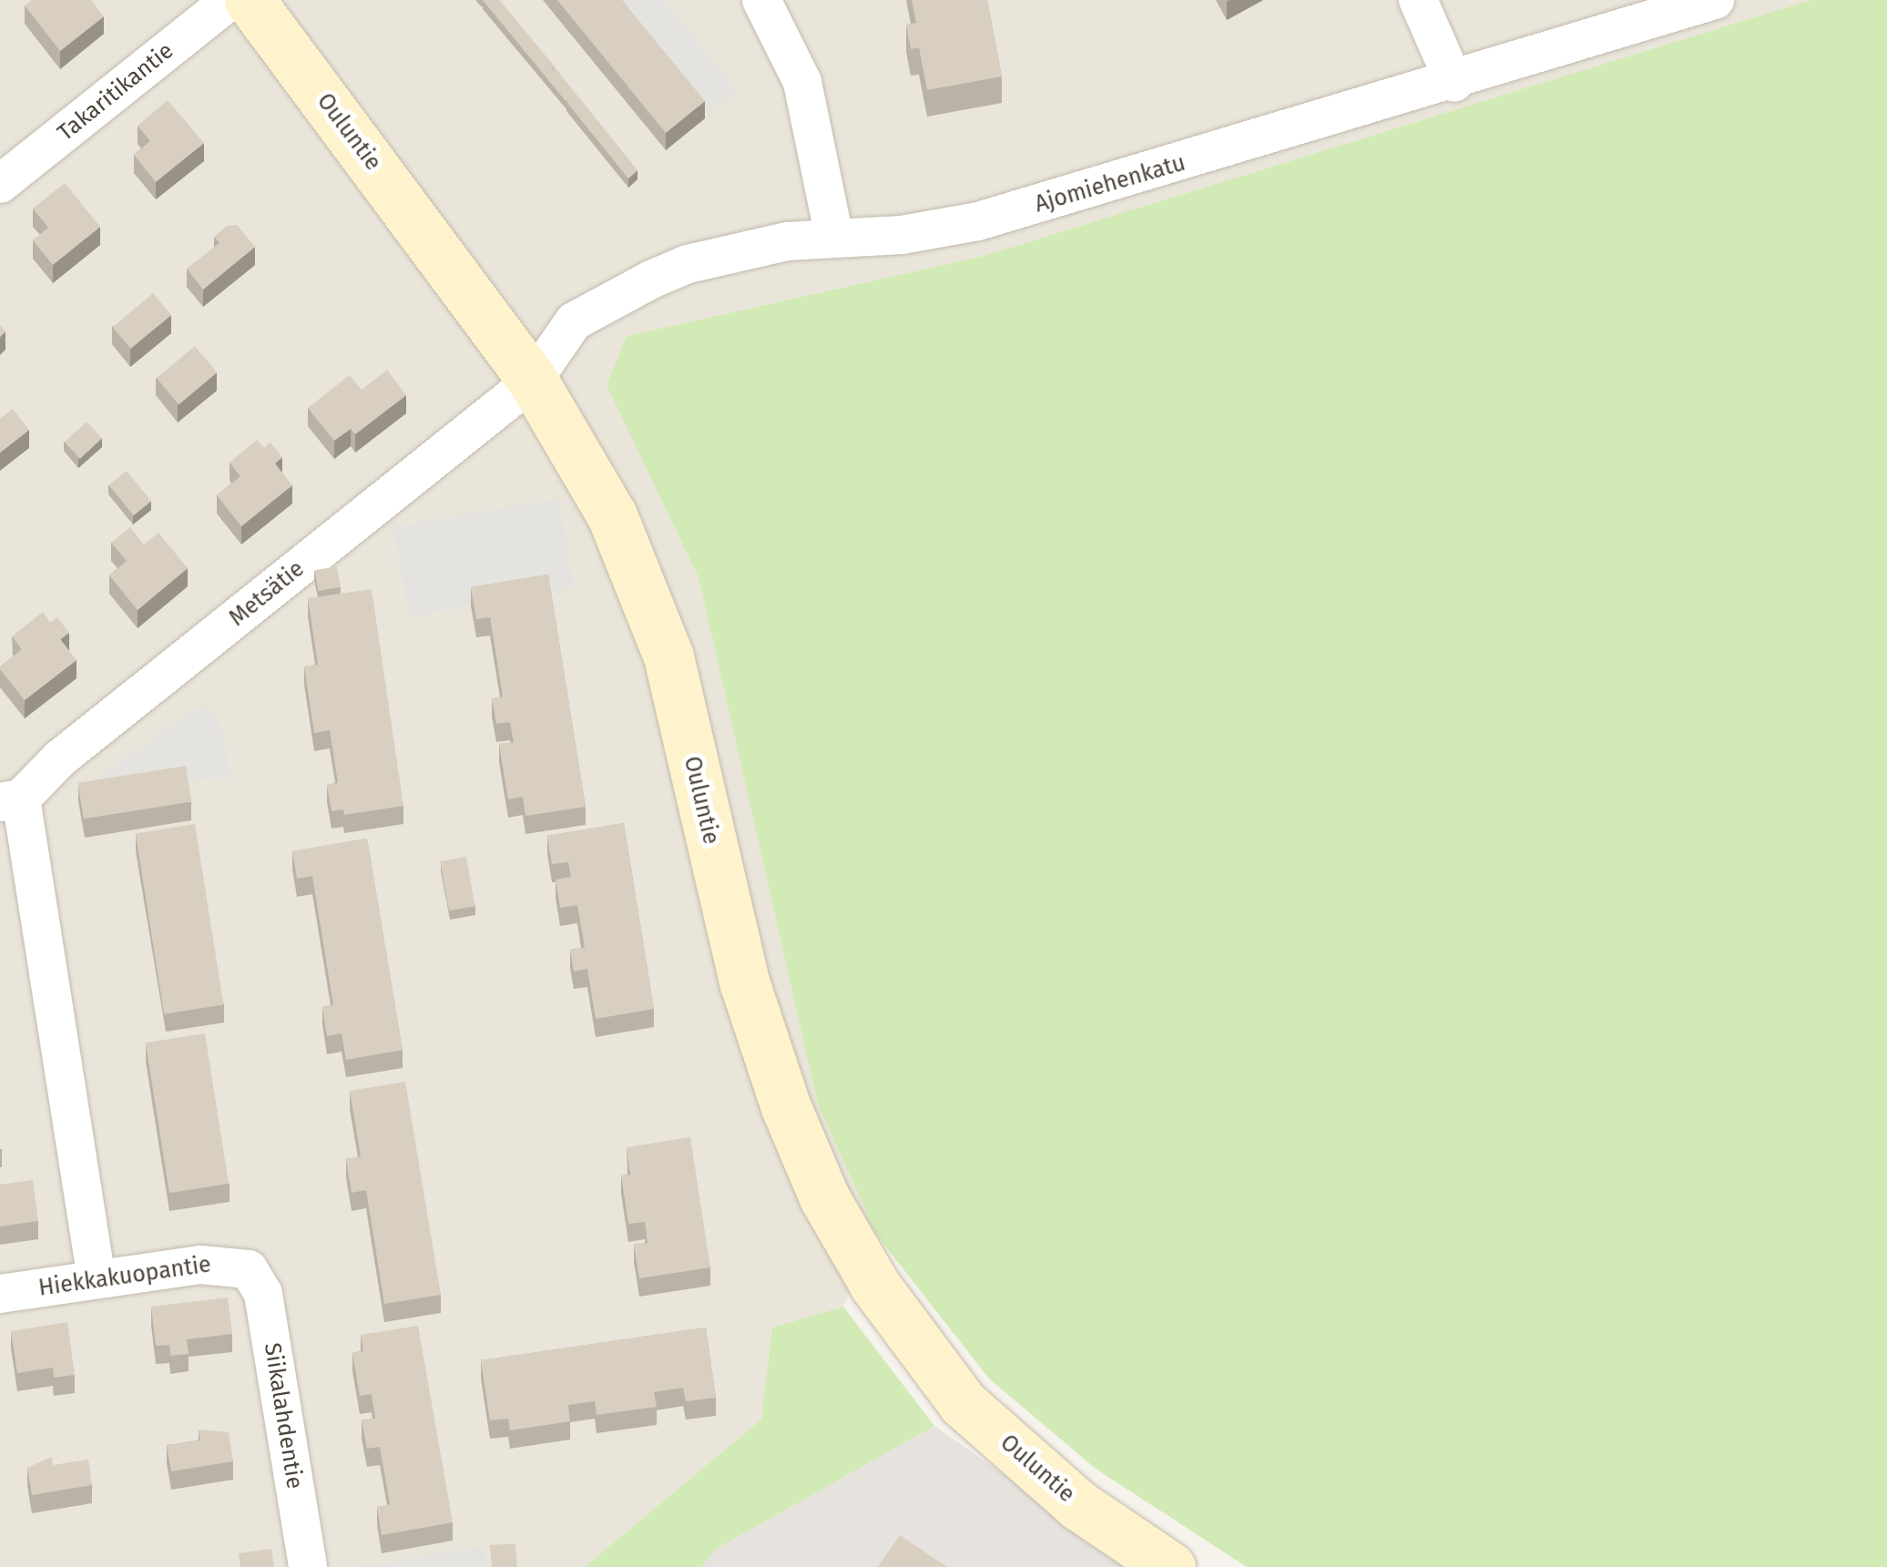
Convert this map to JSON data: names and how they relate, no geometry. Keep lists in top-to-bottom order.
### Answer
{
  "streets": {
    "street": [
      "Takaritikantie",
      "Ouluntie",
      "Ajomiehenkatu",
      "Metsätie",
      "Hiekkakuopantie",
      "Siikalahdentie"
    ]
  },
  "crossings": [
    ["Ouluntie", "Ajomiehenkatu"],
    ["Ouluntie", "Metsätie"],
    ["Ajomiehenkatu", "Metsätie"],
    ["Hiekkakuopantie", "Siikalahdentie"]
  ]
}
